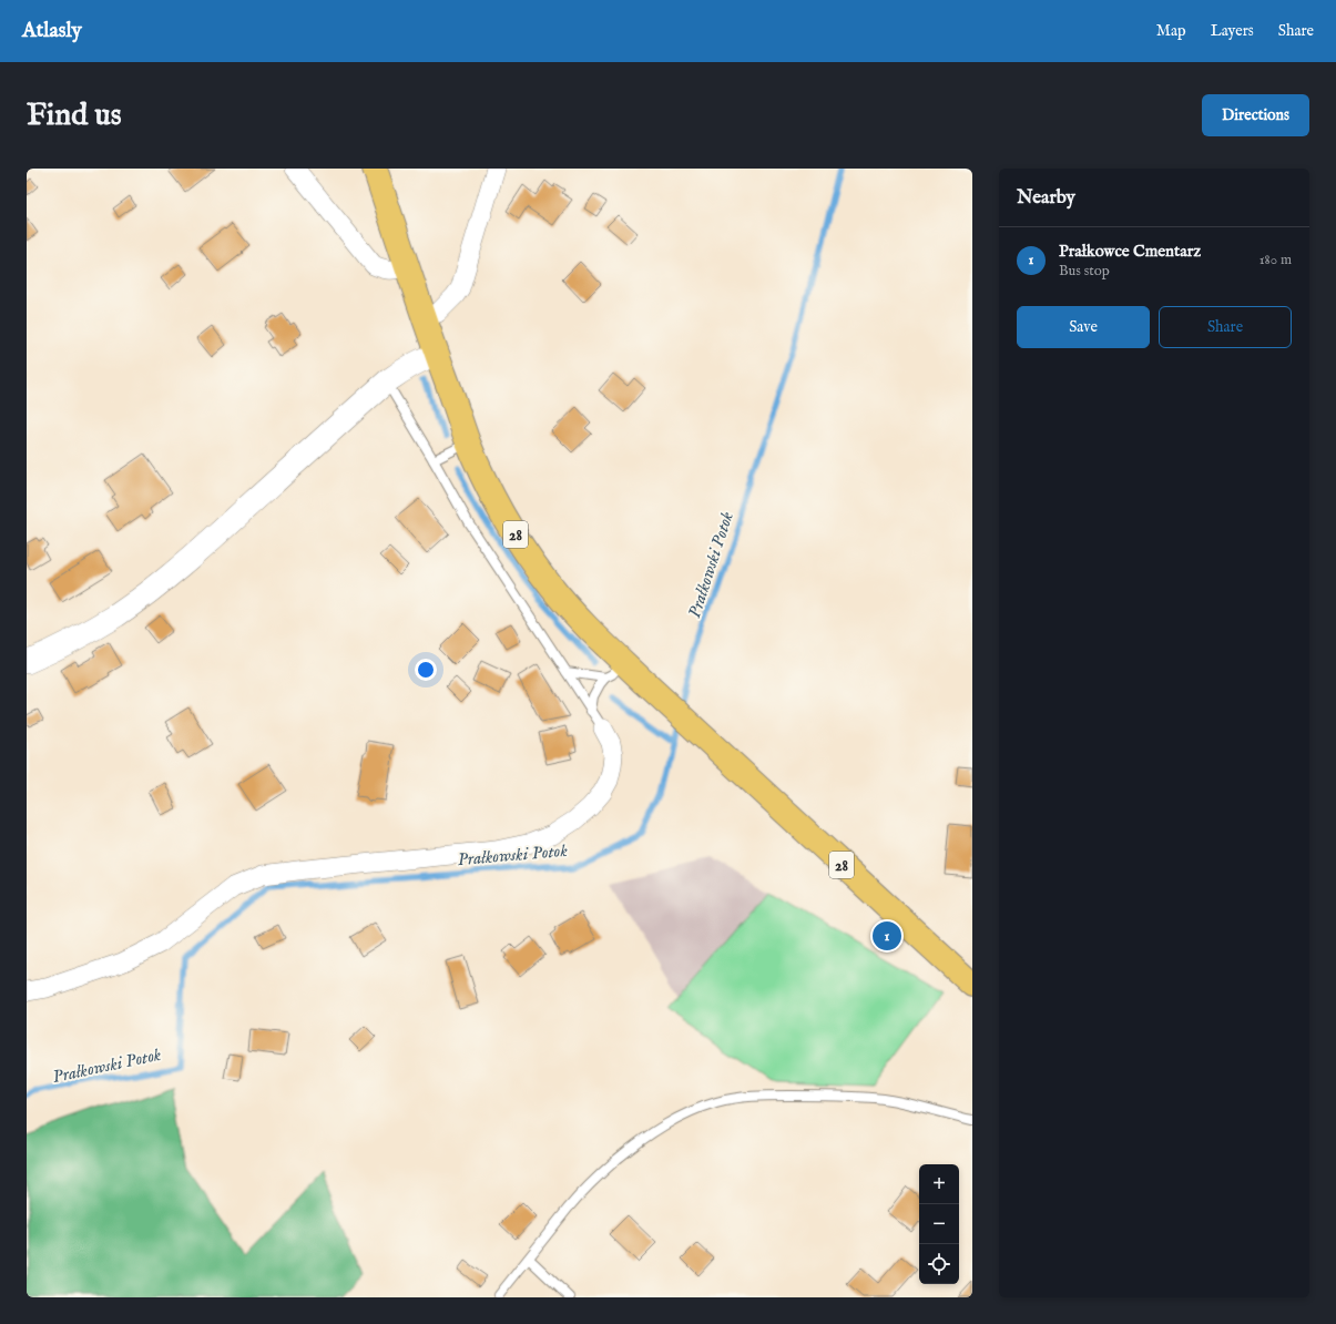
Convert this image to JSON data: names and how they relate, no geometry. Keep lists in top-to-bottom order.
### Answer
{
  "streets": {
    "main road": ["28"]
  },
  "water": ["Prałkowski Potok"],
  "page": {
    "header": "Atlasly",
    "nav": ["Map", "Layers", "Share"],
    "buttons": [
      "Directions",
      ["Save", "Share"]
    ],
    "title": "Find us",
    "heading": "Nearby",
    "list": [
      {
        "mark": "1",
        "name": "Prałkowce Cmentarz",
        "note": "Bus stop",
        "value": "180 m"
      }
    ],
    "pins": "1",
    "map_buttons": ["+", "−"]
  }
}
